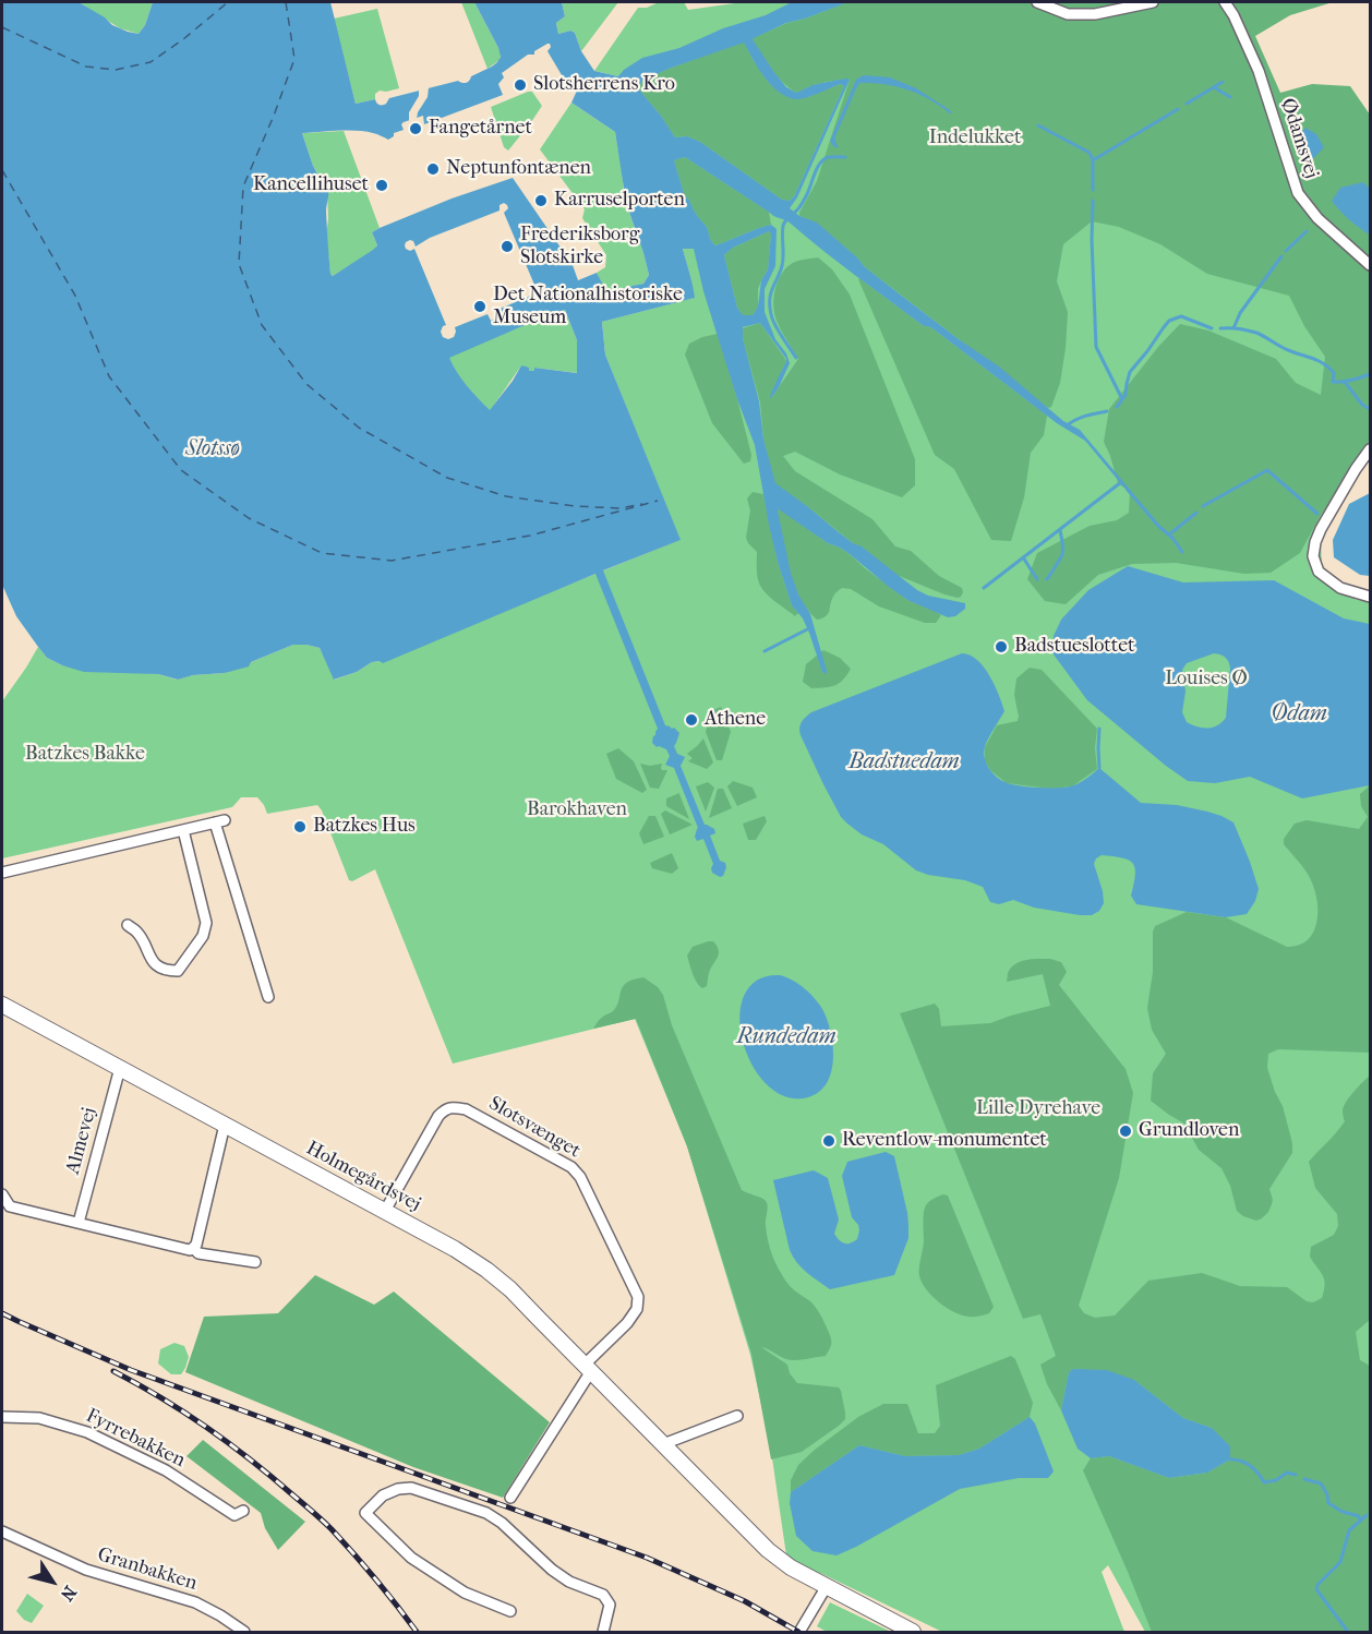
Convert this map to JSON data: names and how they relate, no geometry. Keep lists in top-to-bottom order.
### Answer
{
  "streets": {
    "street": [
      "Ødamsvej",
      "Slotsvænget",
      "Almevej",
      "Holmegårdsvej",
      "Fyrrebakken",
      "Granbakken"
    ]
  },
  "crossings": [
    ["Slotsvænget", "Holmegårdsvej"],
    ["Almevej", "Holmegårdsvej"]
  ],
  "water": [
    "Slotssø",
    "Ødam",
    "Badstuedam",
    "Rundedam"
  ],
  "parks": [
    "Indelukket",
    "Louises Ø",
    "Batzkes Bakke",
    "Barokhaven",
    "Lille Dyrehave"
  ],
  "places": [
    "Slotsherrens Kro",
    "Fangetårnet",
    "Neptunfontænen",
    "Kancellihuset",
    "Karruselporten",
    "Frederiksborg Slotskirke",
    "Det Nationalhistoriske Museum",
    "Badstueslottet",
    "Athene",
    "Batzkes Hus",
    "Grundloven",
    "Reventlow-monumentet"
  ],
  "north": "bottom right"
}
